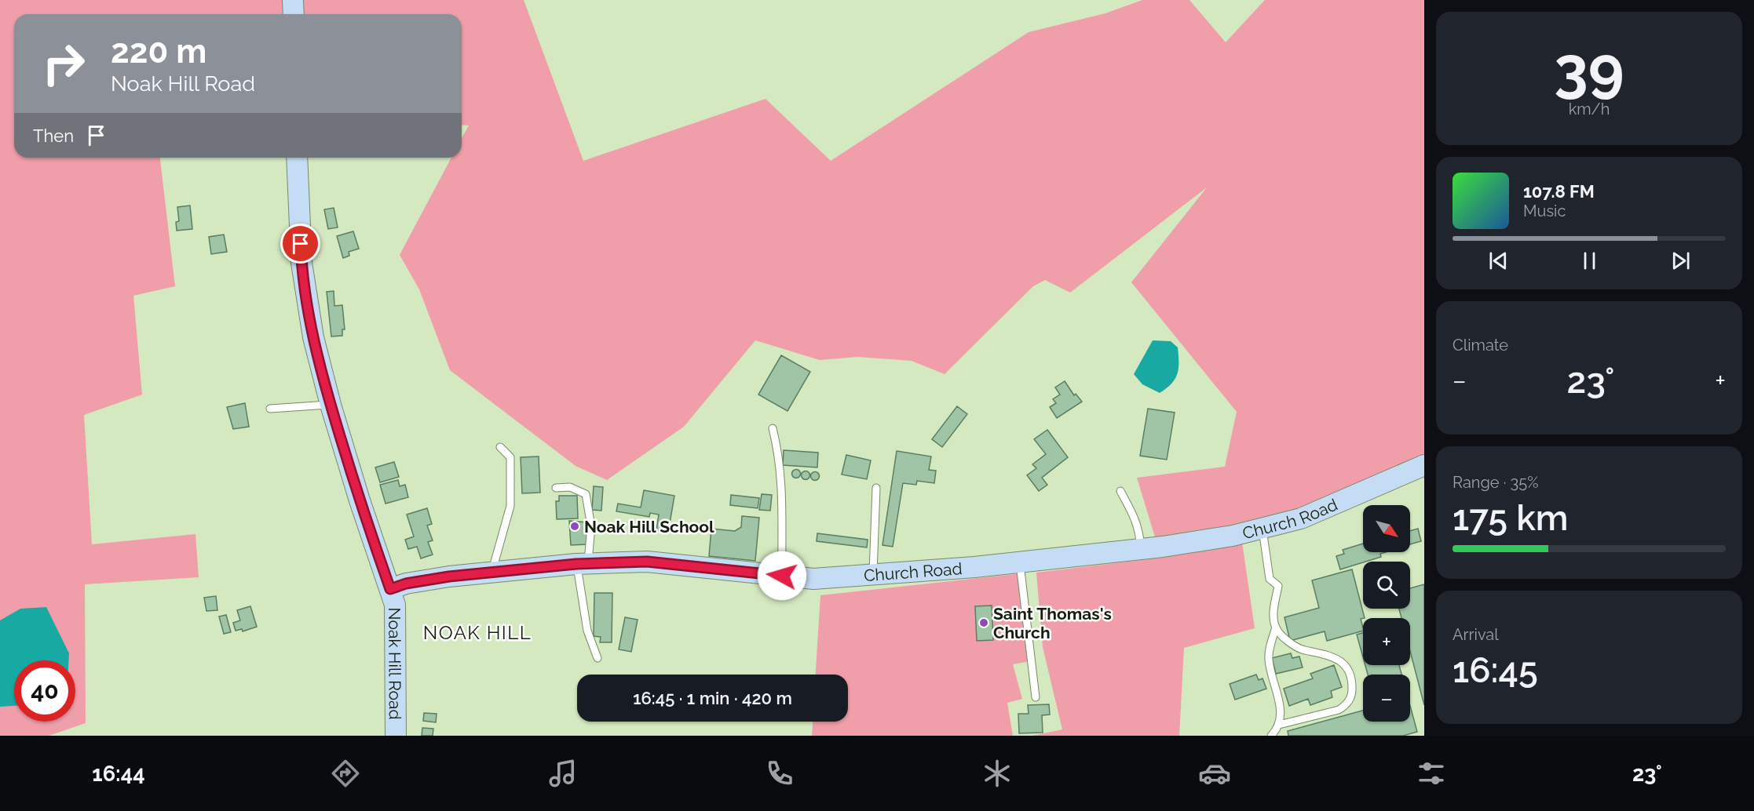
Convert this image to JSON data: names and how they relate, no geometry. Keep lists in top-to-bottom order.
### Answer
{
  "streets": {
    "street": ["Church Road", "Noak Hill Road"]
  },
  "crossings": [
    ["Church Road", "Noak Hill Road"]
  ],
  "districts": ["NOAK HILL"],
  "places": ["Noak Hill School", "Saint Thomas's Church"],
  "north": "bottom right",
  "page": {
    "tile": [
      ["39", "km/h"],
      "Climate",
      ["Range · 35%", "175 km"],
      ["Arrival", "16:45"]
    ],
    "turn": ["220 m", "Noak Hill Road"],
    "then": "Then",
    "song": ["107.8 FM", "Music"],
    "heat": ["−", "23°", "+"],
    "map_buttons": ["+", "−"],
    "limit": "40",
    "trip": "16:45 · 1 min · 420 m",
    "tabs": ["16:44", "23°"]
  }
}
